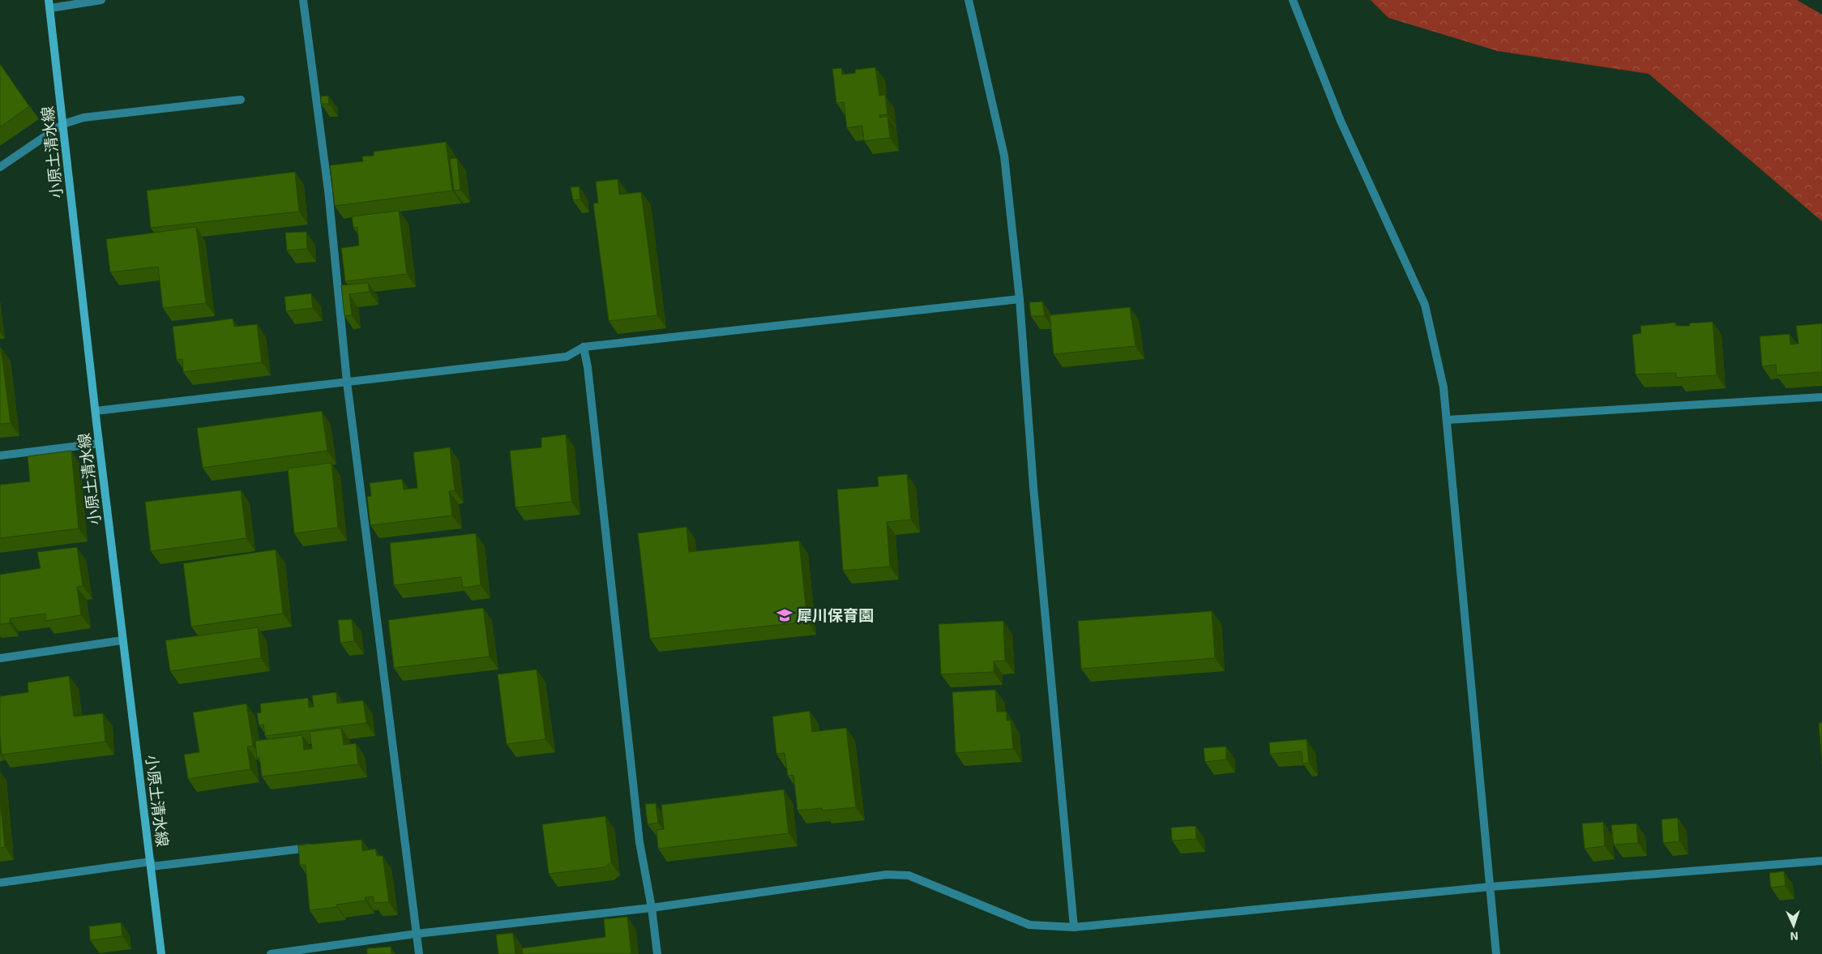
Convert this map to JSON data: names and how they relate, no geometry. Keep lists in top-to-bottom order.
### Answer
{
  "streets": {
    "main road": ["小原土清水線"]
  },
  "places": {
    "school or university": ["犀川保育園"]
  },
  "north": "bottom"
}
